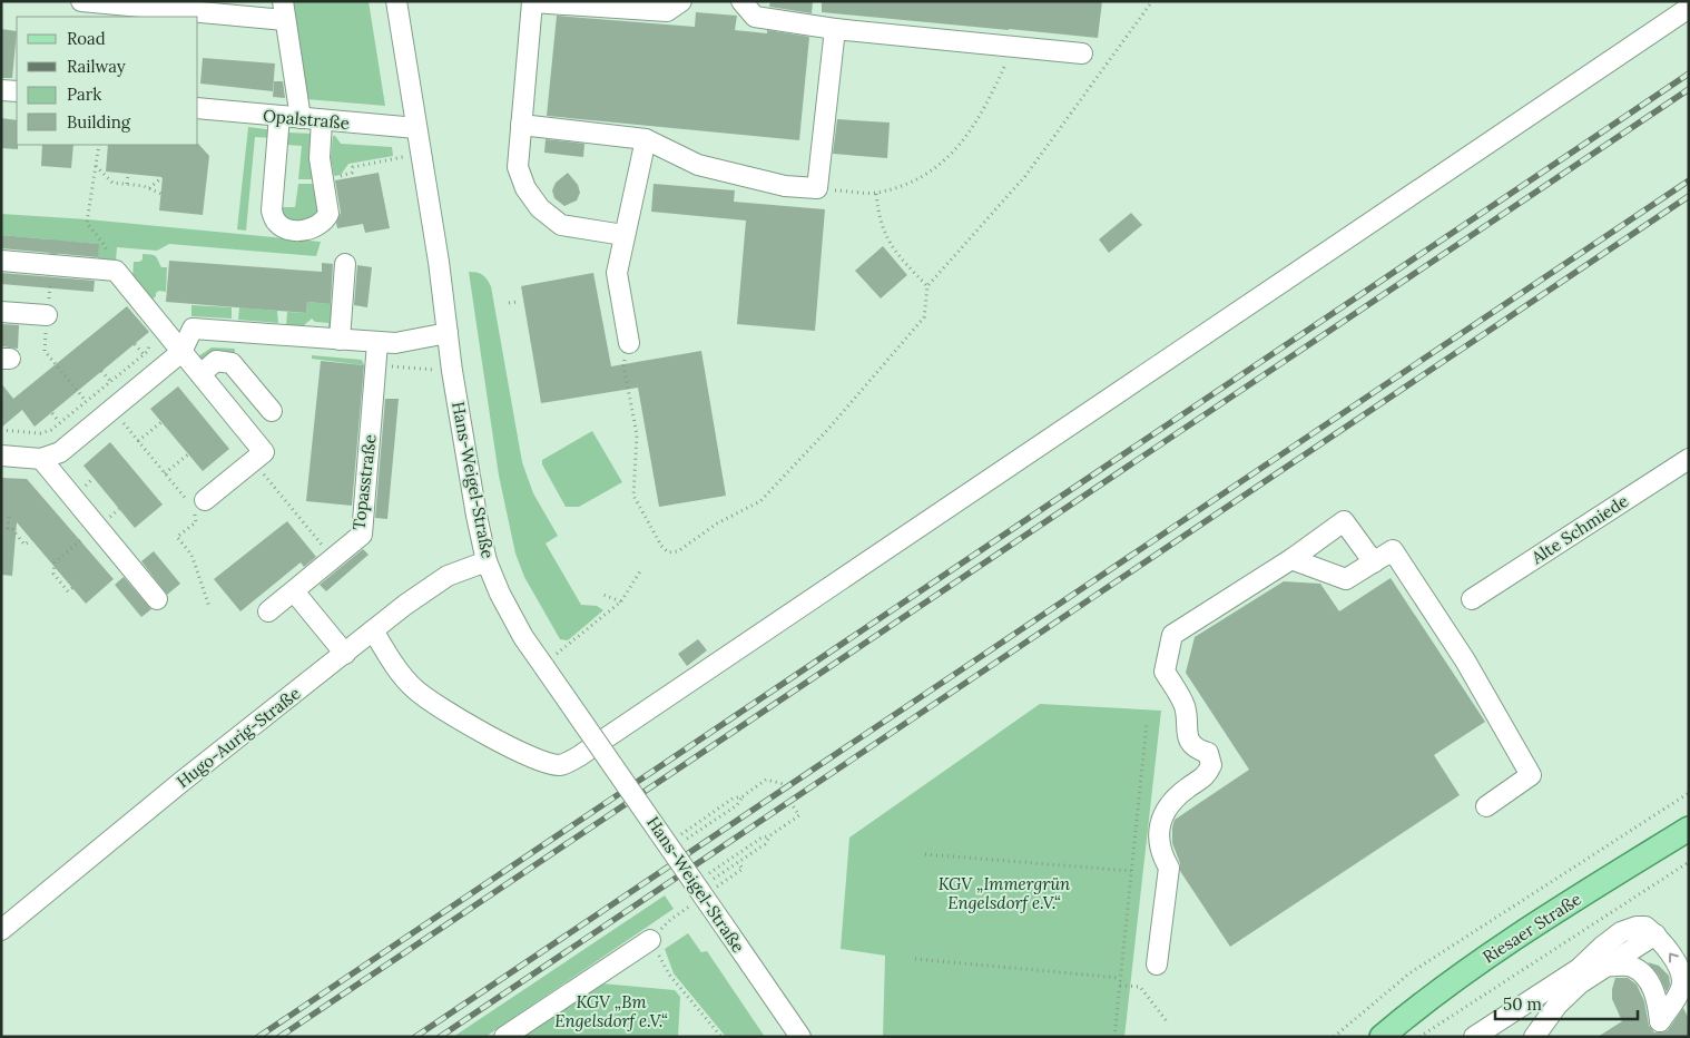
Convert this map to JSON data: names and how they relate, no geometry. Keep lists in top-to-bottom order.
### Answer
{
  "streets": {
    "main road": ["Riesaer Straße"],
    "street": [
      "Opalstraße",
      "Hans-Weigel-Straße",
      "Topasstraße",
      "Alte Schmiede",
      "Hugo-Aurig-Straße"
    ]
  },
  "crossings": [
    ["Opalstraße", "Hans-Weigel-Straße"],
    ["Hans-Weigel-Straße", "Hugo-Aurig-Straße"]
  ],
  "parks": ["KGV „Immergrün Engelsdorf e.V.“", "KGV „Bm Engelsdorf e.V.“"],
  "legend": [
    "Road",
    "Railway",
    "Park",
    "Building"
  ],
  "scale_bar": "50 m"
}
